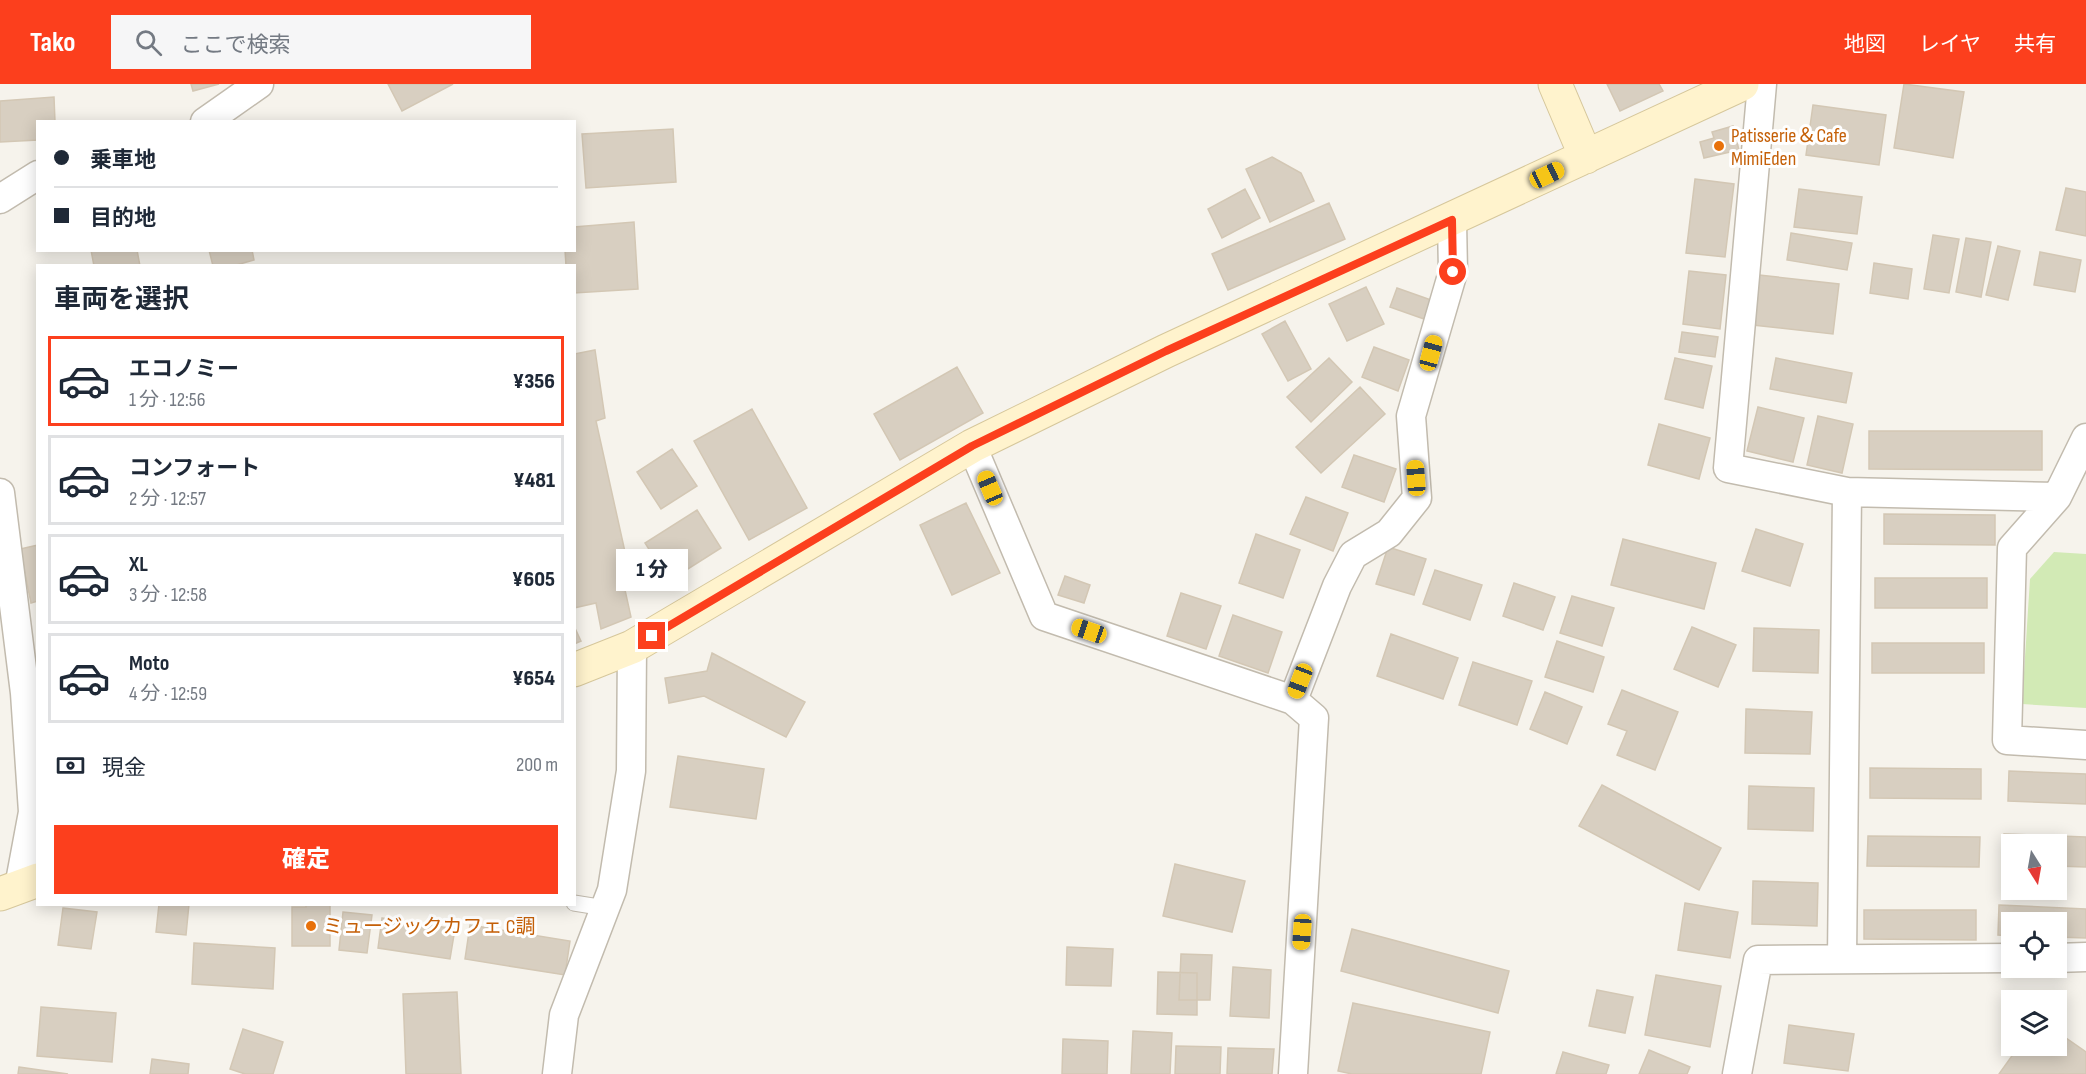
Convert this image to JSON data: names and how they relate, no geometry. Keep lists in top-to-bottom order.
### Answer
{
  "places": ["Patisserie＆Cafe MimiEden", "ミュージックカフェ C調"],
  "north": "bottom",
  "page": {
    "header": "Tako",
    "search": "ここで検索",
    "nav": ["地図", "レイヤ", "共有"],
    "banner": ["乗車地", "目的地"],
    "heading": "車両を選択",
    "list": [
      {
        "name": "エコノミー",
        "note": "1 分 · 12:56",
        "value": "¥356"
      },
      {
        "name": "コンフォート",
        "note": "2 分 · 12:57",
        "value": "¥481"
      },
      {
        "name": "XL",
        "note": "3 分 · 12:58",
        "value": "¥605"
      },
      {
        "name": "Moto",
        "note": "4 分 · 12:59",
        "value": "¥654"
      }
    ],
    "bubble": "1 分",
    "pay": ["現金", "200 m"],
    "buttons": "確定"
  }
}
